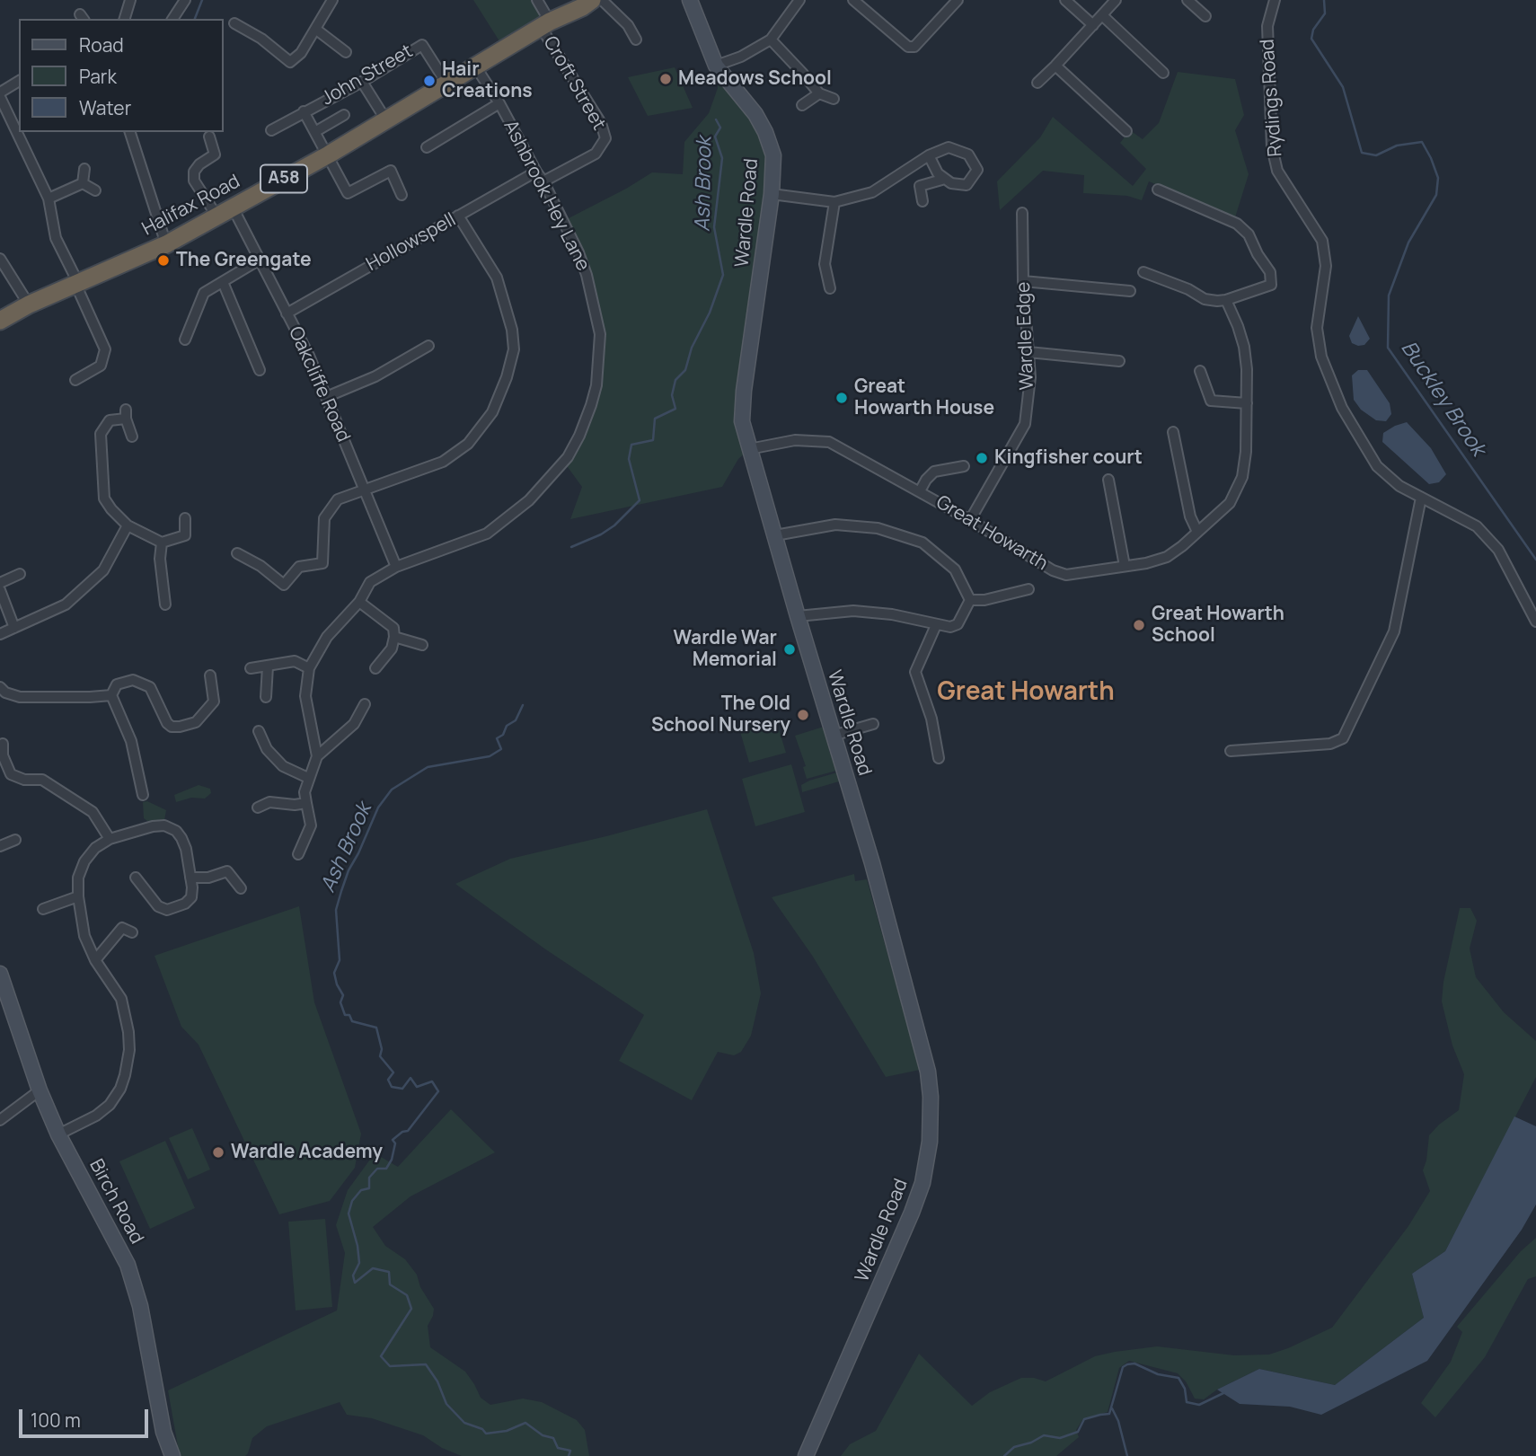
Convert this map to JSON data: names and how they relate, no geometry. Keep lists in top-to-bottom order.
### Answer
{
  "streets": {
    "highway": ["A58", "Halifax Road"],
    "street": [
      "John Street",
      "Croft Street",
      "Rydings Road",
      "Ashbrook Hey Lane",
      "Wardle Road",
      "Hollowspell",
      "Wardle Edge",
      "Oakcliffe Road",
      "Great Howarth",
      "Birch Road"
    ]
  },
  "crossings": [
    ["John Street", "Halifax Road"],
    ["Croft Street", "Ashbrook Hey Lane"],
    ["Croft Street", "Halifax Road"],
    ["Ashbrook Hey Lane", "Halifax Road"],
    ["Ashbrook Hey Lane", "Hollowspell"],
    ["Ashbrook Hey Lane", "Oakcliffe Road"],
    ["Halifax Road", "Oakcliffe Road"],
    ["Wardle Road", "Great Howarth"],
    ["Hollowspell", "Oakcliffe Road"],
    ["Wardle Edge", "Great Howarth"]
  ],
  "districts": ["Great Howarth"],
  "water": ["Ash Brook", "Buckley Brook"],
  "places": [
    "Meadows School",
    "Hair Creations",
    "The Greengate",
    "Great Howarth House",
    "Kingfisher court",
    "Great Howarth School",
    "Wardle War Memorial",
    "The Old School Nursery",
    "Wardle Academy"
  ],
  "legend": ["Road", "Park", "Water"],
  "scale_bar": "100 m"
}
